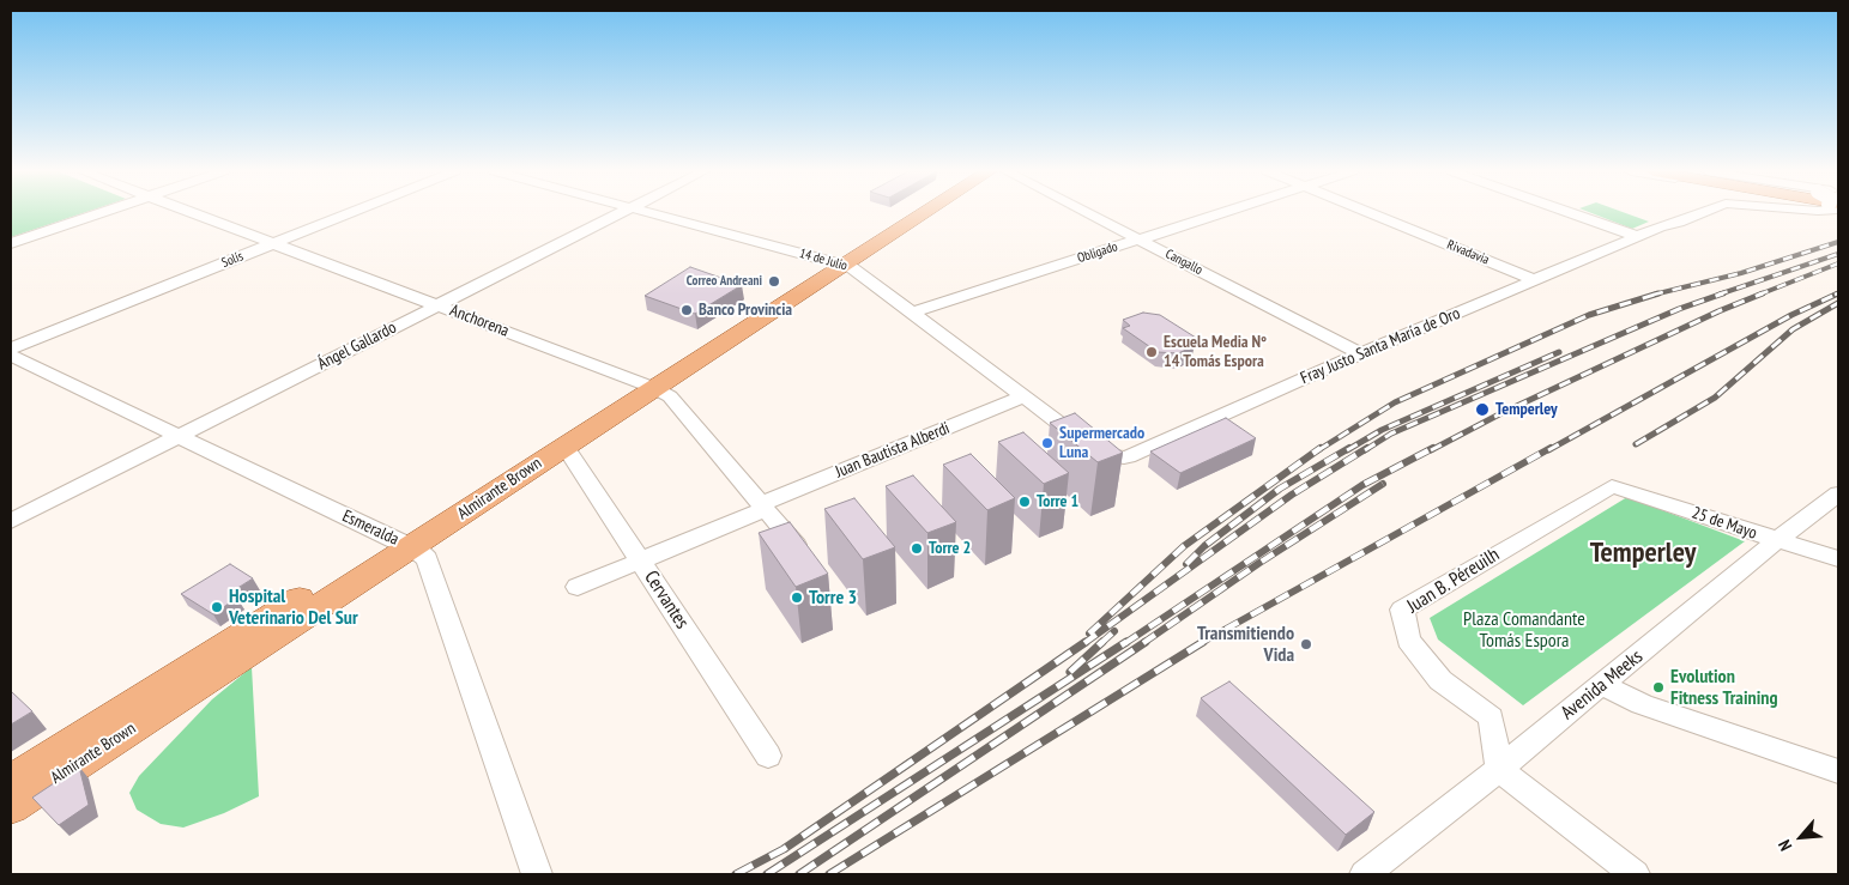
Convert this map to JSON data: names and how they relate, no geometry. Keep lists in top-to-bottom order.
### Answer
{
  "streets": {
    "main road": ["Almirante Brown"],
    "street": [
      "Obligado",
      "Rivadavia",
      "Solís",
      "14 de Julio",
      "Cangallo",
      "Anchorena",
      "Ángel Gallardo",
      "Fray Justo Santa María de Oro",
      "Juan Bautista Alberdi",
      "25 de Mayo",
      "Esmeralda",
      "Juan B. Péreuilh",
      "Cervantes",
      "Avenida Meeks"
    ]
  },
  "crossings": [
    ["Obligado", "14 de Julio"],
    ["Obligado", "Cangallo"],
    ["Rivadavia", "Fray Justo Santa María de Oro"],
    ["Solís", "Anchorena"],
    ["14 de Julio", "Fray Justo Santa María de Oro"],
    ["14 de Julio", "Juan Bautista Alberdi"],
    ["14 de Julio", "Almirante Brown"],
    ["Cangallo", "Fray Justo Santa María de Oro"],
    ["Anchorena", "Ángel Gallardo"],
    ["Anchorena", "Juan Bautista Alberdi"],
    ["Anchorena", "Almirante Brown"],
    ["Ángel Gallardo", "Esmeralda"],
    ["Juan Bautista Alberdi", "Cervantes"],
    ["Almirante Brown", "Esmeralda"],
    ["Almirante Brown", "Cervantes"],
    ["25 de Mayo", "Juan B. Péreuilh"],
    ["25 de Mayo", "Avenida Meeks"],
    ["Juan B. Péreuilh", "Avenida Meeks"]
  ],
  "districts": ["Temperley"],
  "parks": ["Plaza Comandante Tomás Espora"],
  "places": [
    "Correo Andreani",
    "Banco Provincia",
    "Escuela Media N° 14 Tomás Espora",
    "Temperley",
    "Supermercado Luna",
    "Torre 1",
    "Torre 2",
    "Torre 3",
    "Hospital Veterinario Del Sur",
    "Transmitiendo Vida",
    "Evolution Fitness Training"
  ],
  "north": "bottom left"
}
